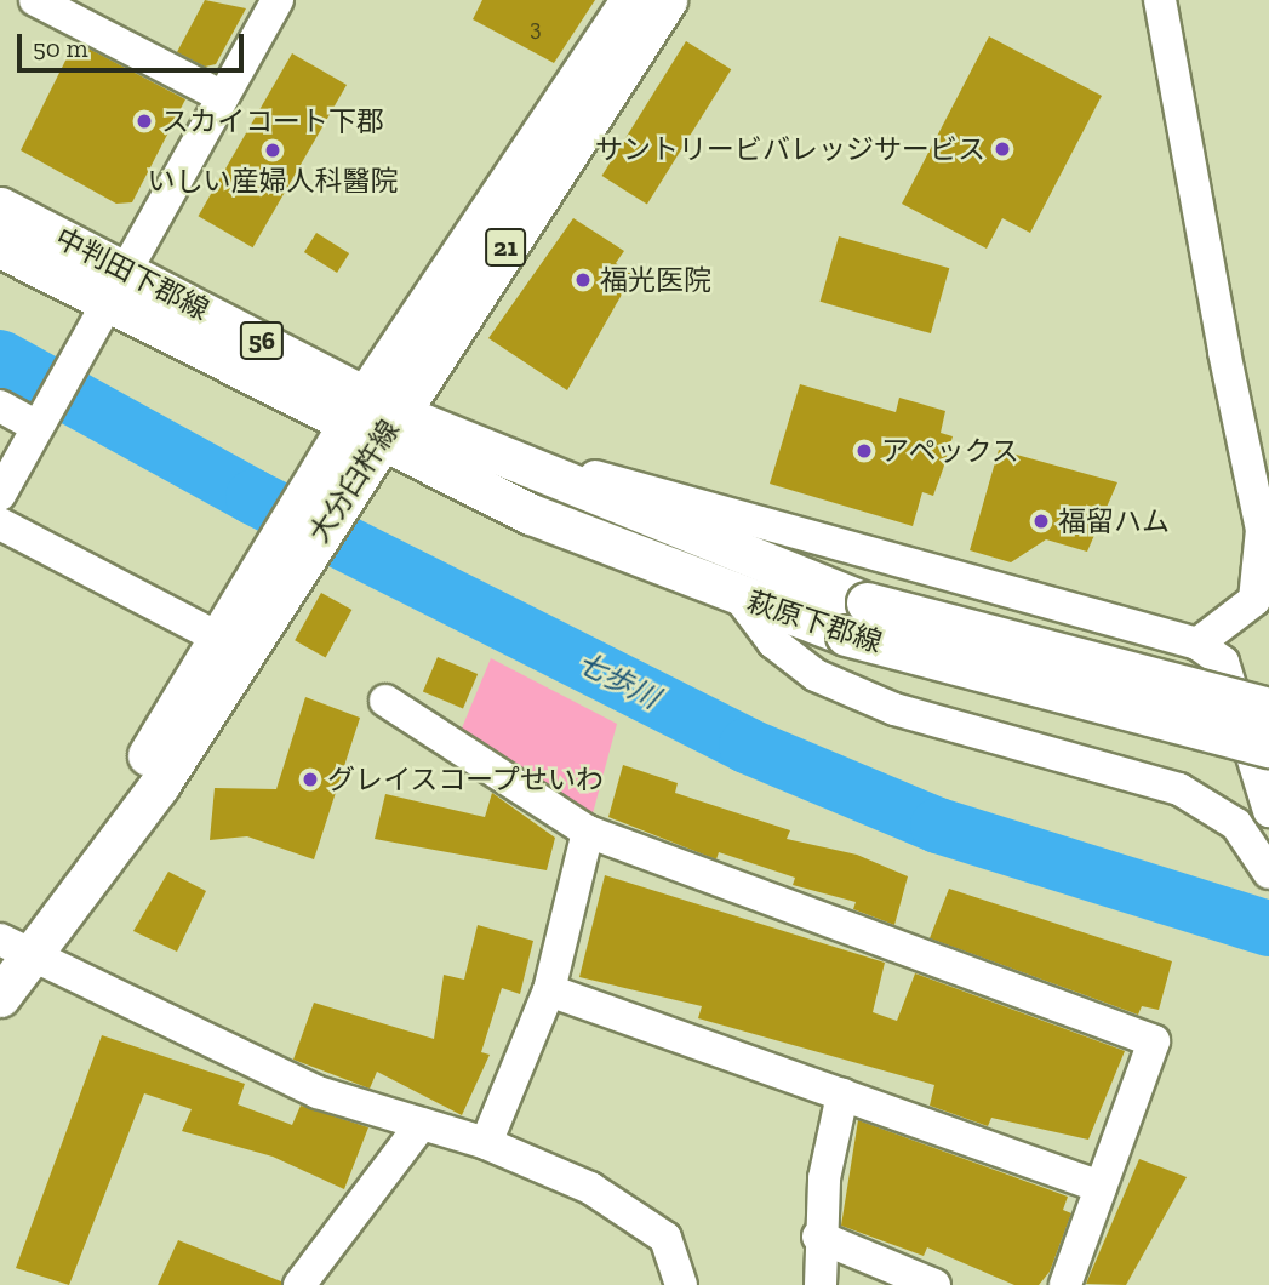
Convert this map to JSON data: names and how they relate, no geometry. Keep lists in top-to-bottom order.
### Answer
{
  "streets": {
    "main road": [
      "21",
      "中判田下郡線",
      "56",
      "大分臼杵線",
      "萩原下郡線"
    ]
  },
  "crossings": [
    ["中判田下郡線", "大分臼杵線"],
    ["中判田下郡線", "萩原下郡線"],
    ["大分臼杵線", "萩原下郡線"]
  ],
  "water": ["七歩川"],
  "places": [
    "スカイコート下郡",
    "サントリービバレッジサービス",
    "いしい産婦人科醫院",
    "福光医院",
    "アペックス",
    "福留ハム",
    "グレイスコープせいわ"
  ],
  "house_numbers": ["3"],
  "scale_bar": "50 m"
}
